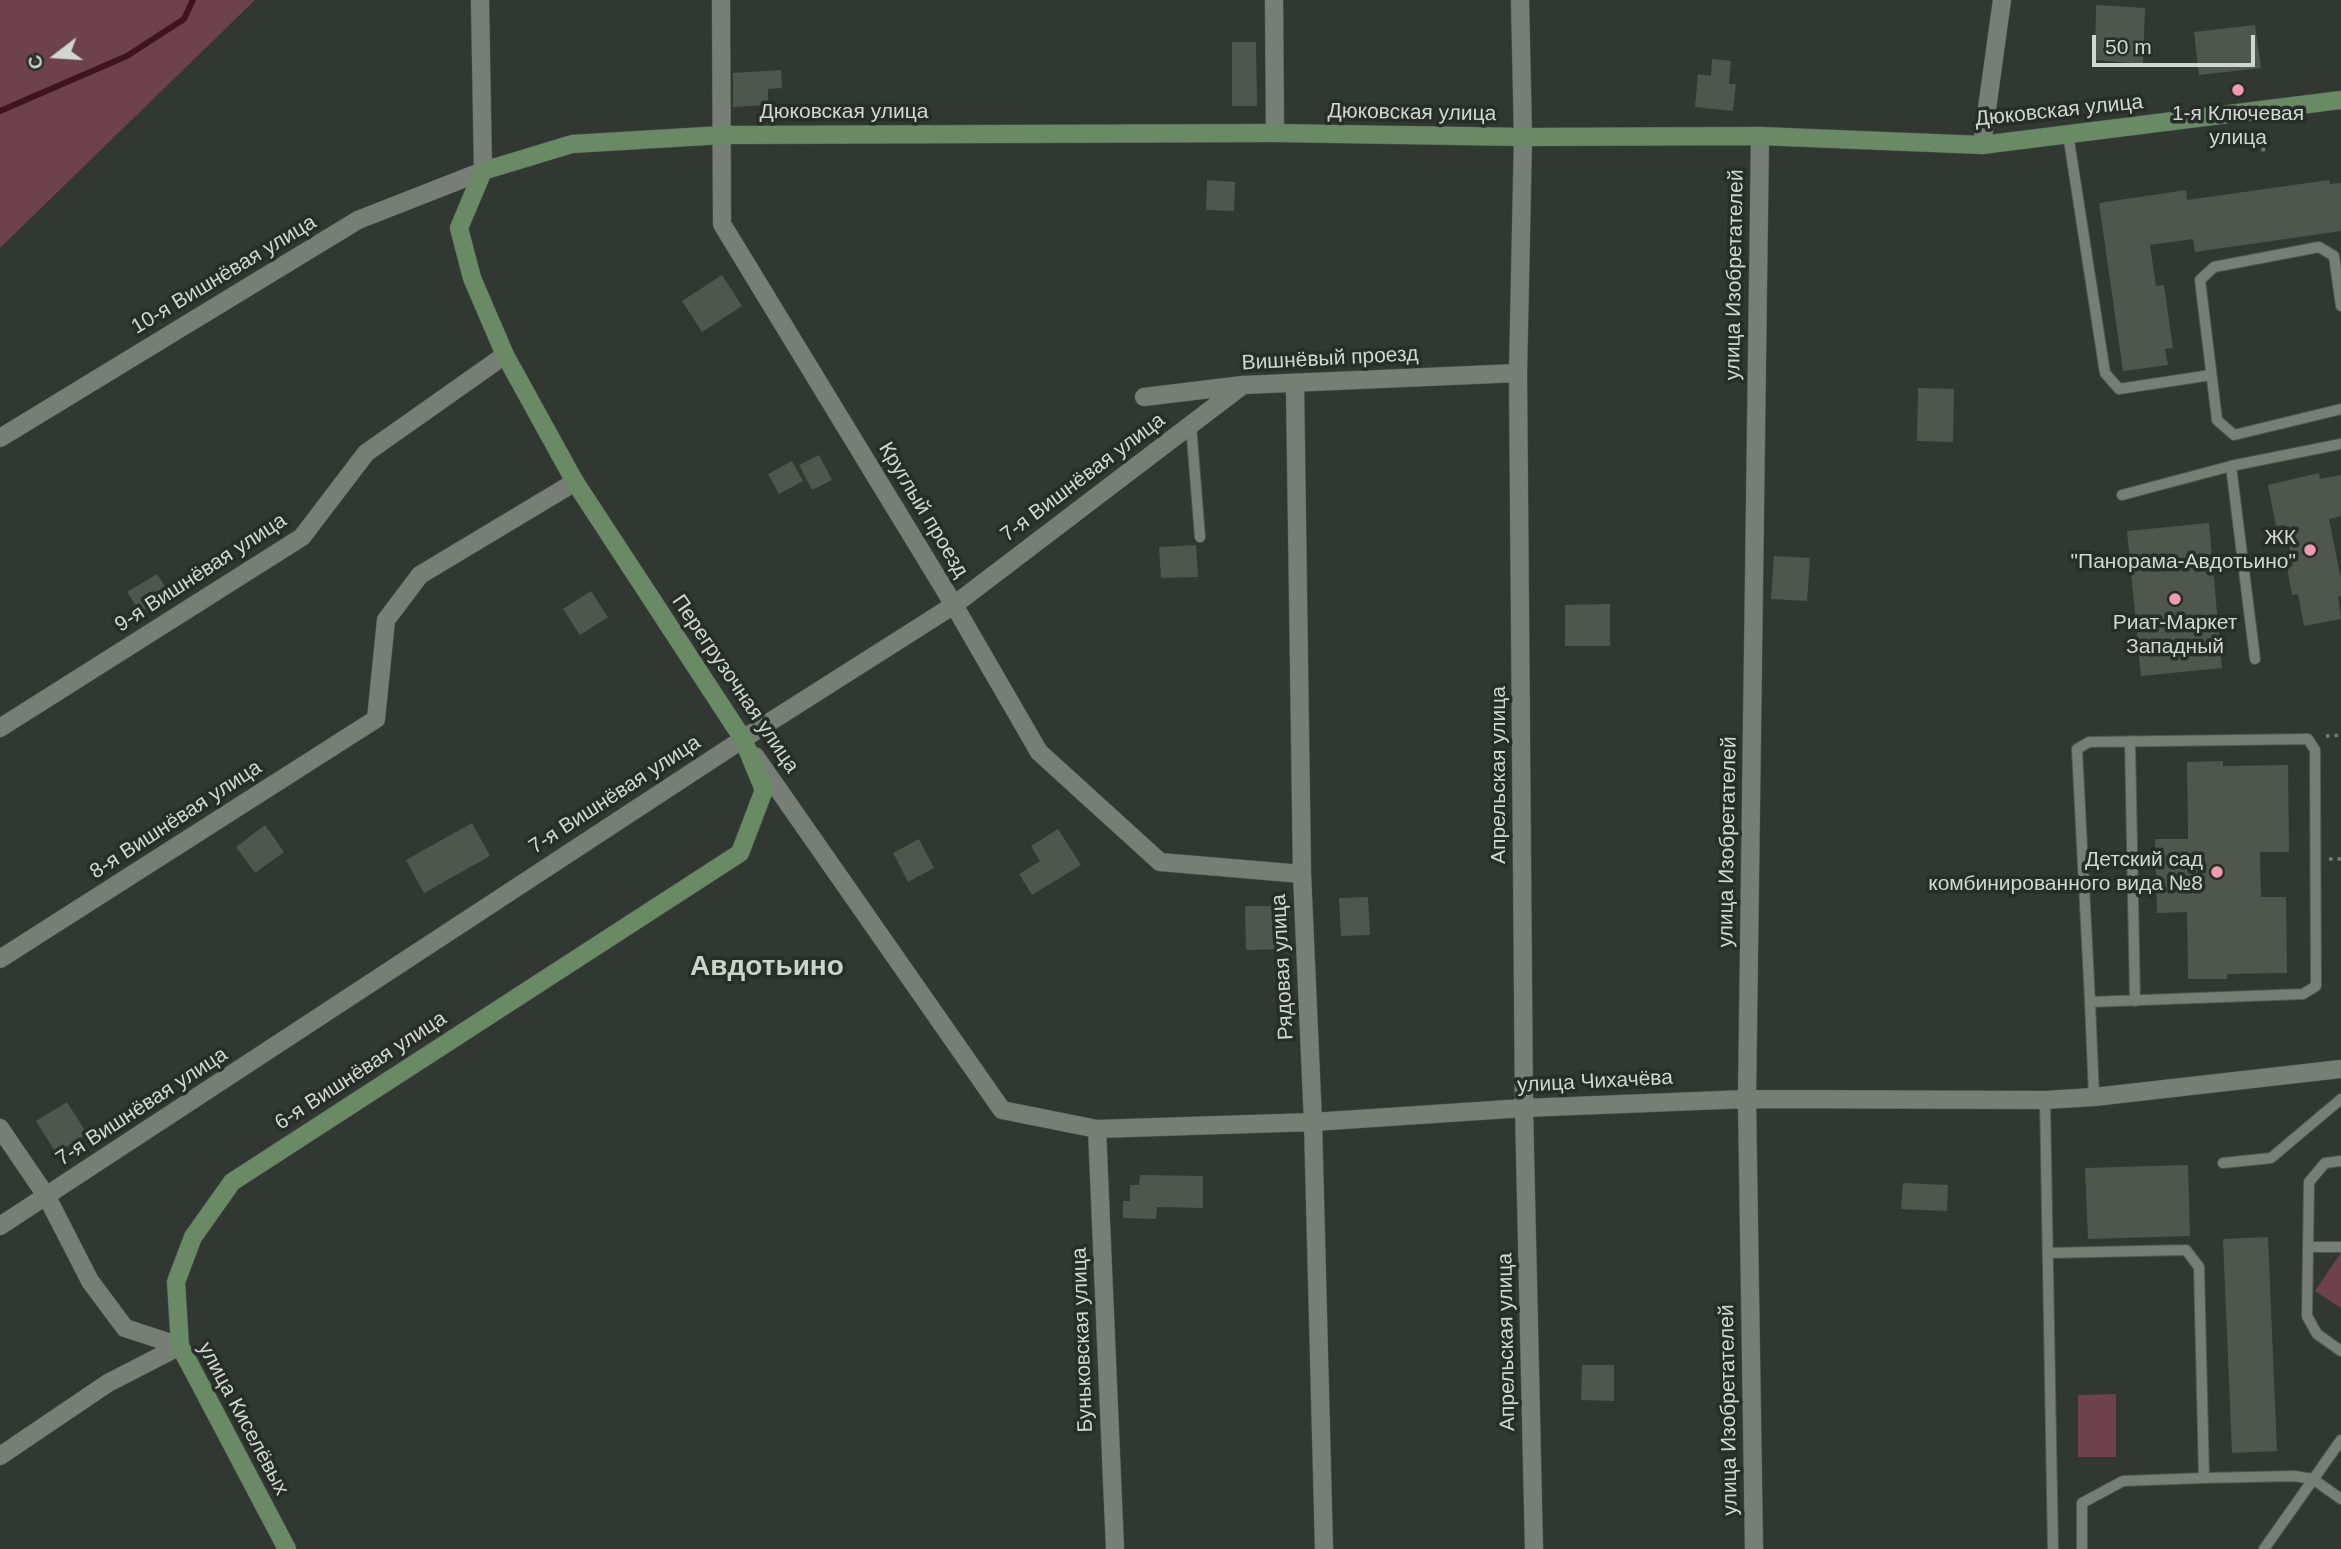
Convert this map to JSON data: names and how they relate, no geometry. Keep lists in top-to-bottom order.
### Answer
{
  "streets": {
    "street": [
      "Дюковская улица",
      "10-я Вишнёвая улица",
      "улица Изобретателей",
      "Вишнёвый проезд",
      "7-я Вишнёвая улица",
      "Круглый проезд",
      "9-я Вишнёвая улица",
      "Перегрузочная улица",
      "Апрельская улица",
      "8-я Вишнёвая улица",
      "Рядовая улица",
      "6-я Вишнёвая улица",
      "улица Чихачёва",
      "Буньковская улица",
      "улица Киселёвых"
    ]
  },
  "crossings": [
    ["Дюковская улица", "10-я Вишнёвая улица"],
    ["Дюковская улица", "улица Изобретателей"],
    ["Дюковская улица", "Круглый проезд"],
    ["Дюковская улица", "Перегрузочная улица"],
    ["Дюковская улица", "Апрельская улица"],
    ["10-я Вишнёвая улица", "Перегрузочная улица"],
    ["улица Изобретателей", "улица Чихачёва"],
    ["Вишнёвый проезд", "7-я Вишнёвая улица"],
    ["Вишнёвый проезд", "Апрельская улица"],
    ["Вишнёвый проезд", "Рядовая улица"],
    ["7-я Вишнёвая улица", "Круглый проезд"],
    ["7-я Вишнёвая улица", "Перегрузочная улица"],
    ["7-я Вишнёвая улица", "6-я Вишнёвая улица"],
    ["7-я Вишнёвая улица", "улица Киселёвых"],
    ["Круглый проезд", "Рядовая улица"],
    ["9-я Вишнёвая улица", "Перегрузочная улица"],
    ["Перегрузочная улица", "8-я Вишнёвая улица"],
    ["Перегрузочная улица", "6-я Вишнёвая улица"],
    ["Перегрузочная улица", "улица Чихачёва"],
    ["Перегрузочная улица", "Буньковская улица"],
    ["Апрельская улица", "улица Чихачёва"],
    ["Рядовая улица", "улица Чихачёва"],
    ["6-я Вишнёвая улица", "улица Киселёвых"],
    ["улица Чихачёва", "Буньковская улица"]
  ],
  "districts": ["Авдотьино"],
  "places": [
    "1-я Ключевая улица",
    "ЖК \"Панорама-Авдотьино\"",
    "Риат-Маркет Западный",
    "Детский сад комбинированного вида №8"
  ],
  "scale_bar": "50 m",
  "north": "left"
}
